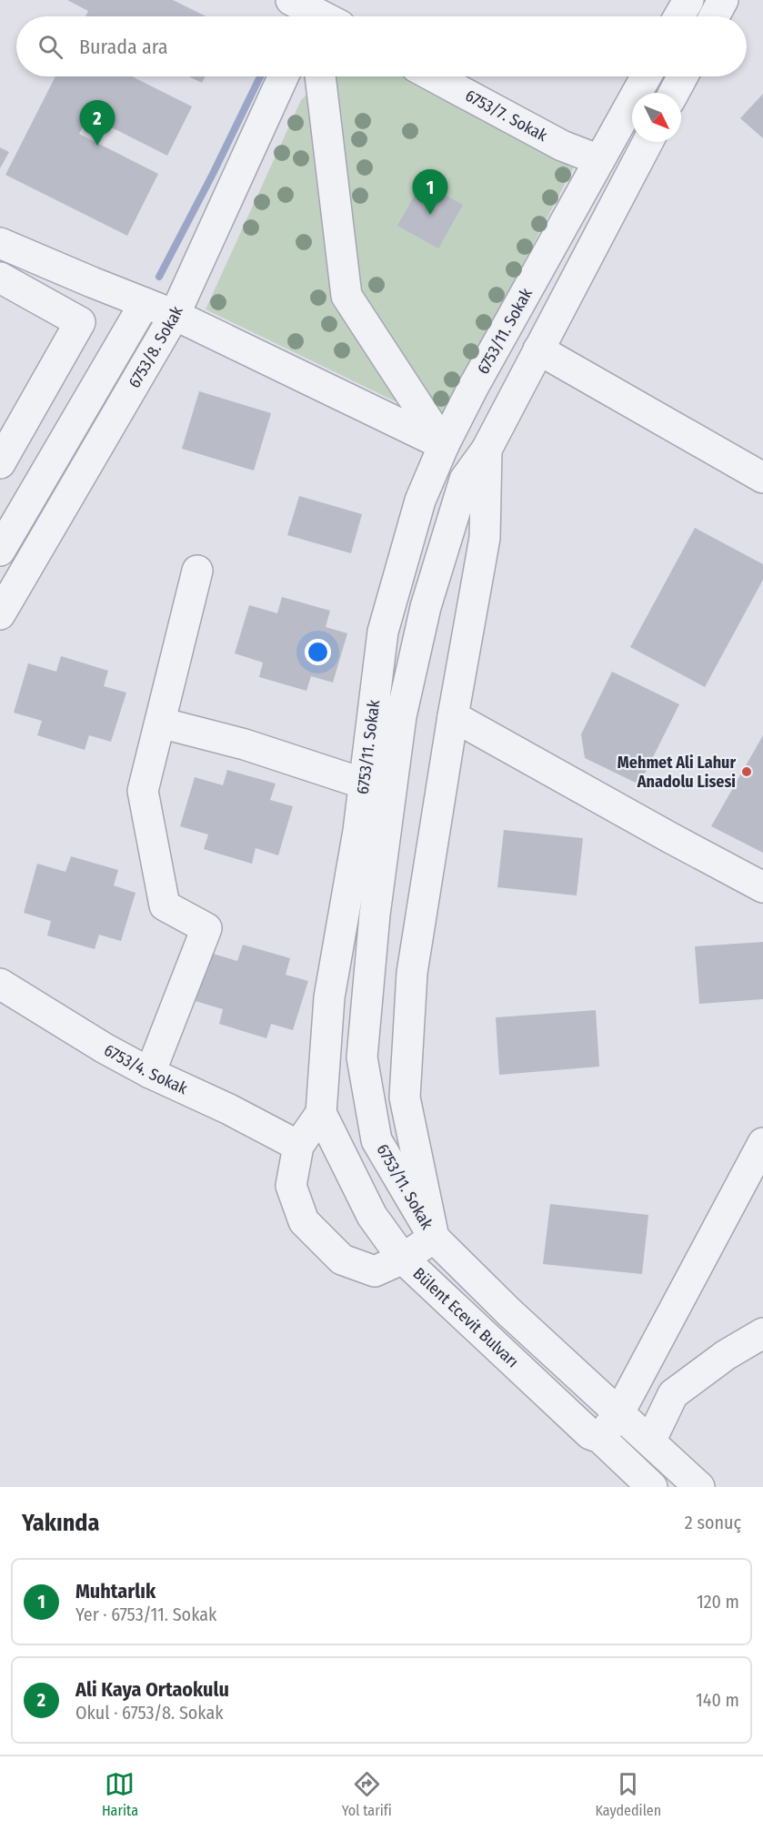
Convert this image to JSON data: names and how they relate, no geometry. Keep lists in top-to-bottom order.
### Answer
{
  "streets": {
    "street": [
      "6753/7. Sokak",
      "6753/11. Sokak",
      "6753/8. Sokak",
      "6753/4. Sokak",
      "Bülent Ecevit Bulvarı"
    ]
  },
  "crossings": [
    ["6753/7. Sokak", "6753/11. Sokak"],
    ["6753/11. Sokak", "6753/4. Sokak"],
    ["6753/11. Sokak", "Bülent Ecevit Bulvarı"]
  ],
  "places": ["Mehmet Ali Lahur Anadolu Lisesi"],
  "north": "bottom right",
  "page": {
    "search": "Burada ara",
    "pins": ["2", "1"],
    "heading": ["Yakında", "2 sonuç"],
    "list": [
      {
        "mark": "1",
        "name": "Muhtarlık",
        "note": "Yer · 6753/11. Sokak",
        "value": "120 m"
      },
      {
        "mark": "2",
        "name": "Ali Kaya Ortaokulu",
        "note": "Okul · 6753/8. Sokak",
        "value": "140 m"
      }
    ],
    "nav": ["Harita", "Yol tarifi", "Kaydedilen"]
  }
}
